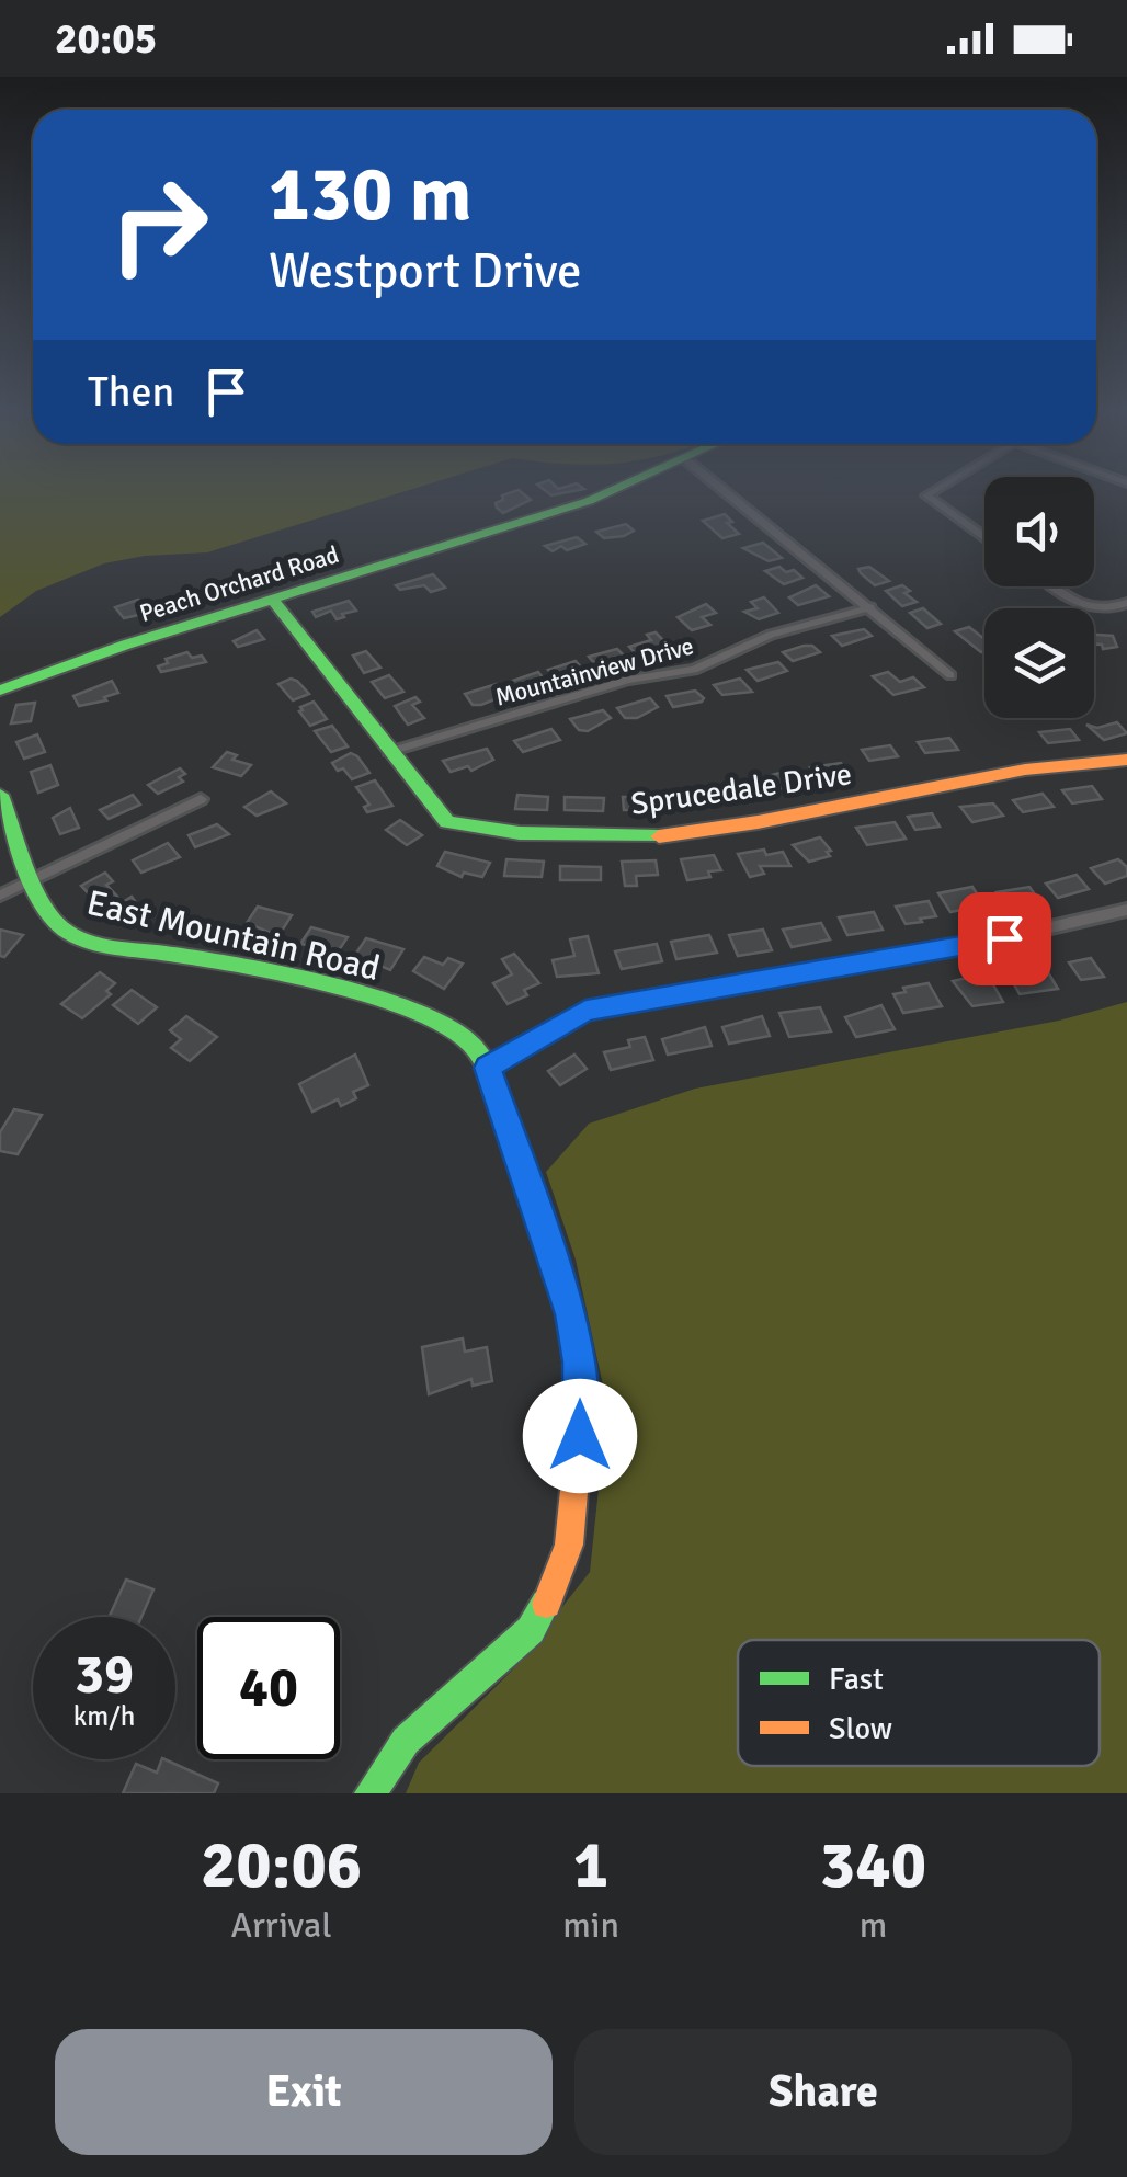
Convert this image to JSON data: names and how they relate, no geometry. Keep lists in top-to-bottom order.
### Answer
{
  "streets": {
    "street": [
      "Peach Orchard Road",
      "Mountainview Drive",
      "Sprucedale Drive",
      "East Mountain Road"
    ]
  },
  "crossings": [
    ["Peach Orchard Road", "Sprucedale Drive"],
    ["Mountainview Drive", "Sprucedale Drive"]
  ],
  "legend": ["Fast", "Slow"],
  "page": {
    "status": "20:05",
    "turn": ["130 m", "Westport Drive"],
    "then": "Then",
    "speed": "39 km/h",
    "limit": "40",
    "eta": [
      "20:06",
      "Arrival",
      "1",
      "min",
      "340",
      "m"
    ],
    "buttons": ["Exit", "Share"]
  }
}
